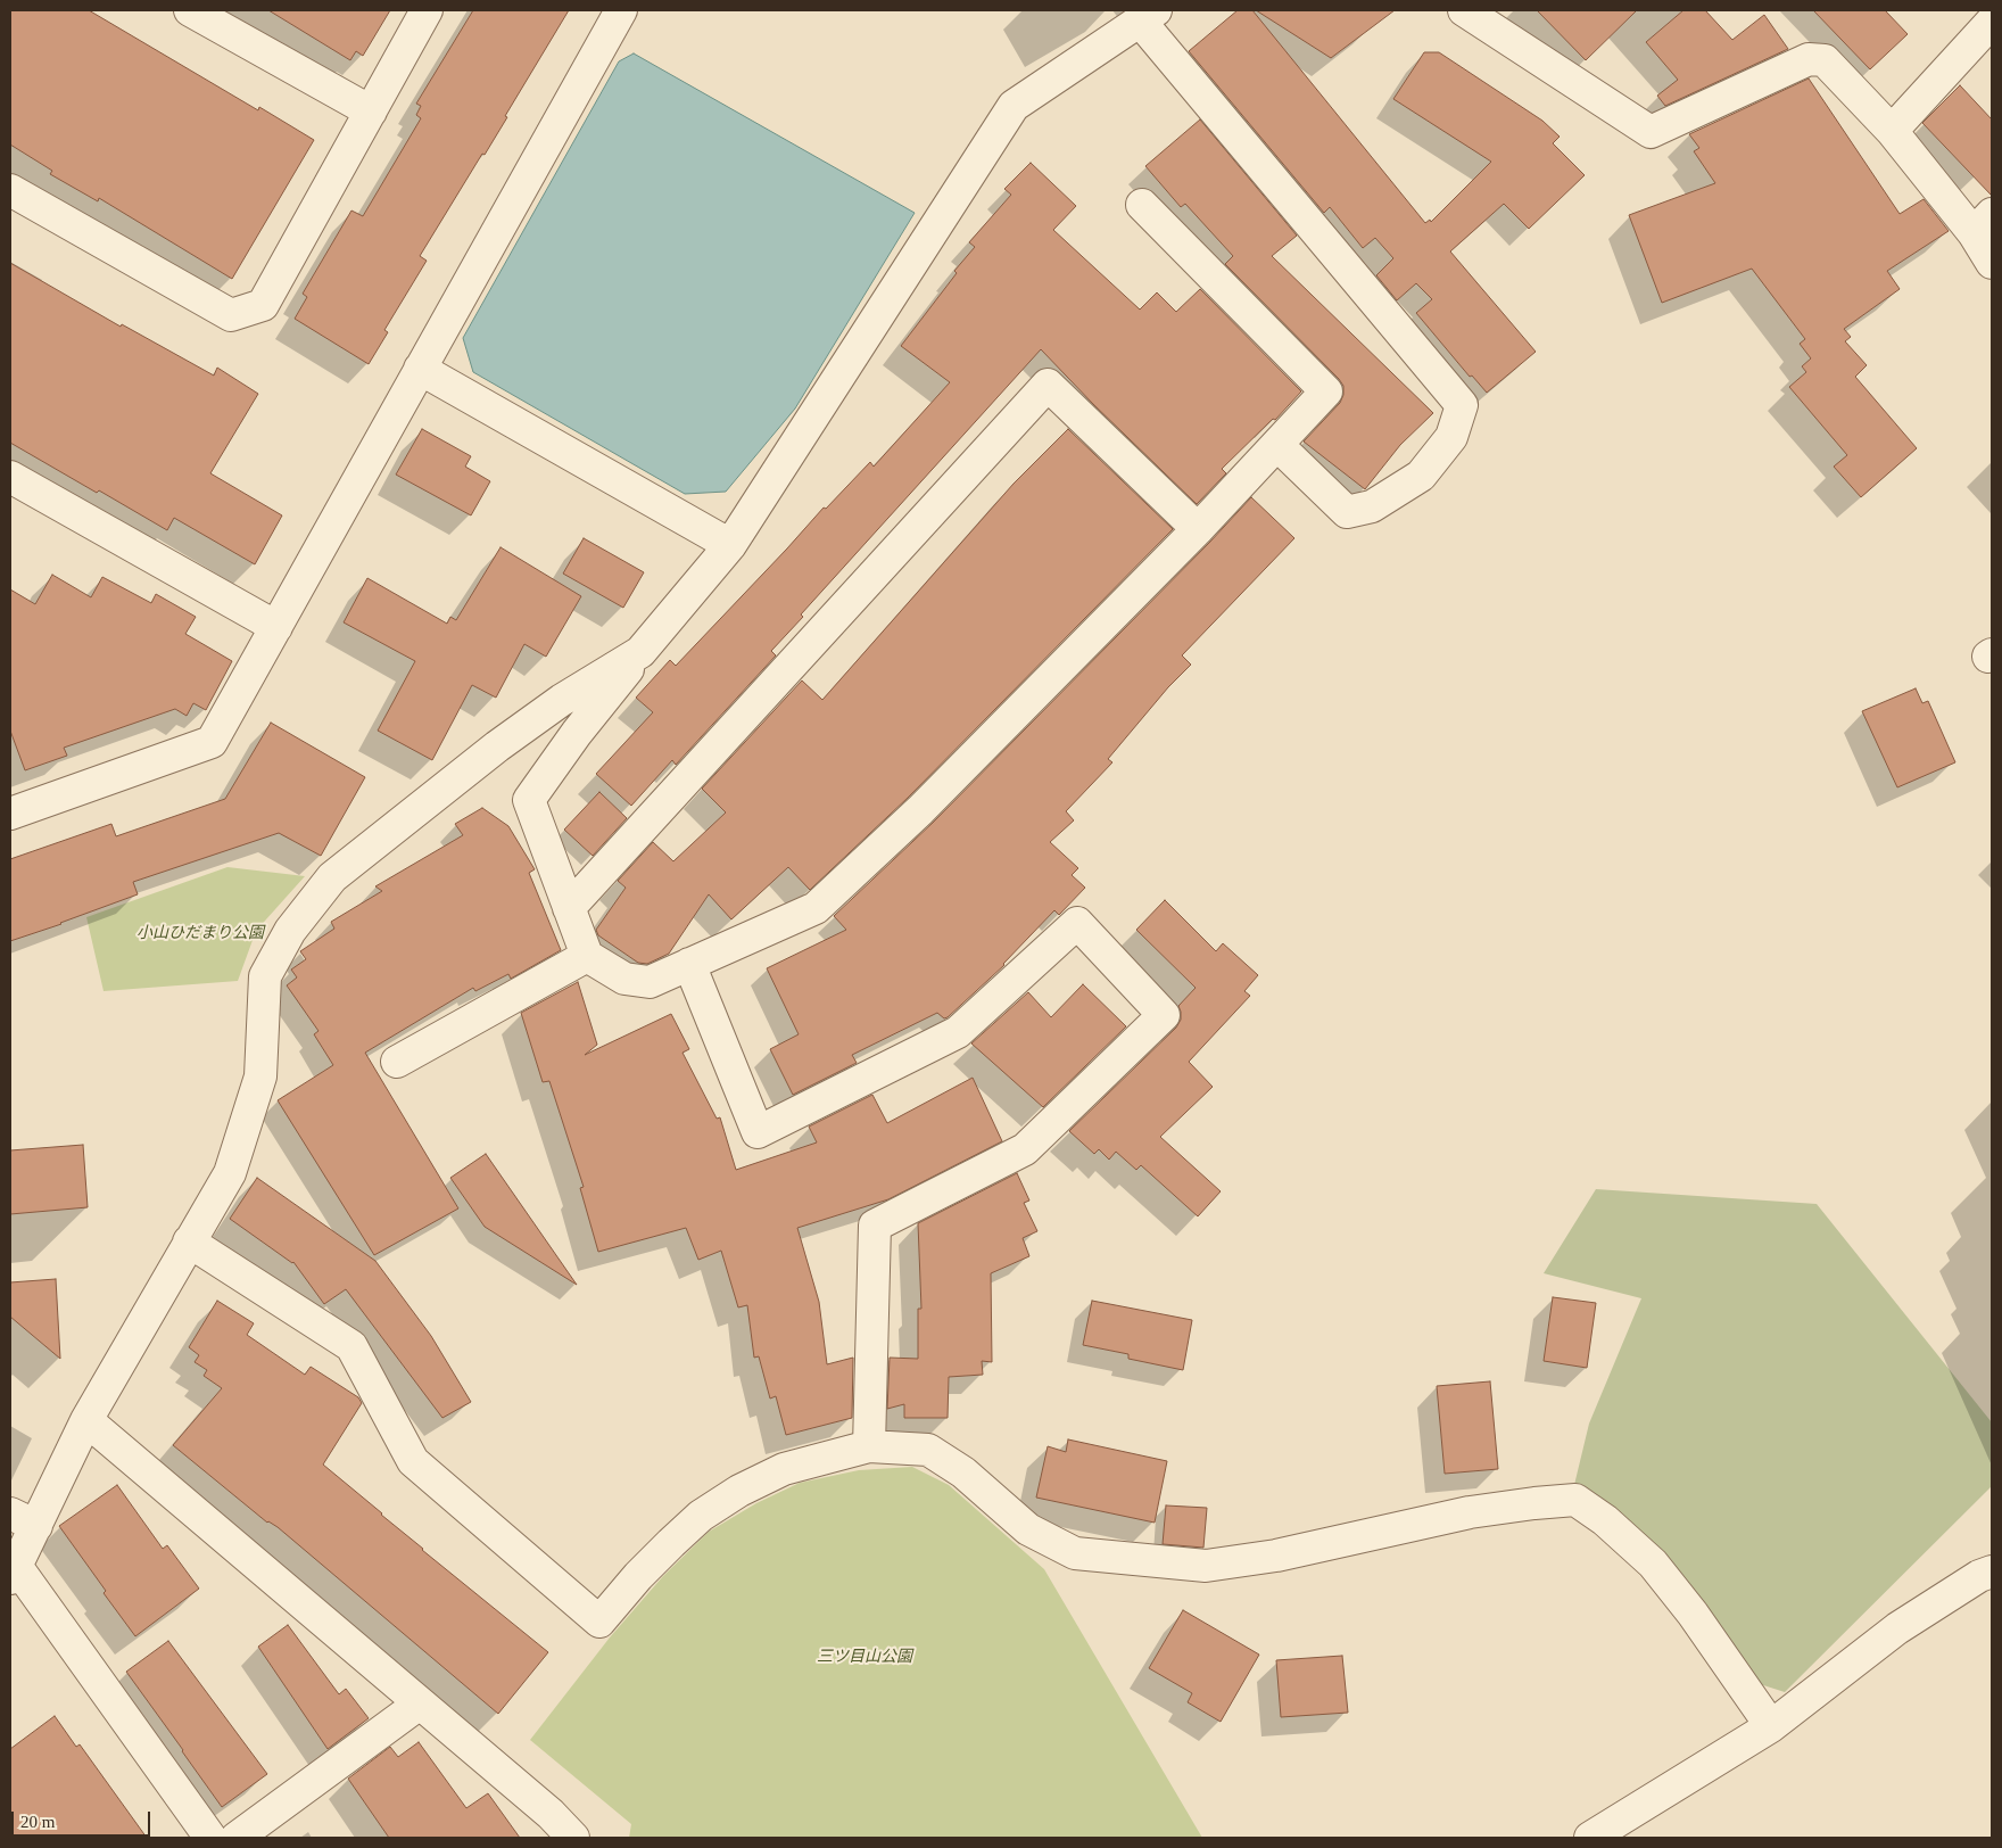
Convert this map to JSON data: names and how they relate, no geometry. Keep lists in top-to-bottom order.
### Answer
{
  "parks": ["小山ひだまり公園", "三ツ目山公園"],
  "scale_bar": "20 m"
}
